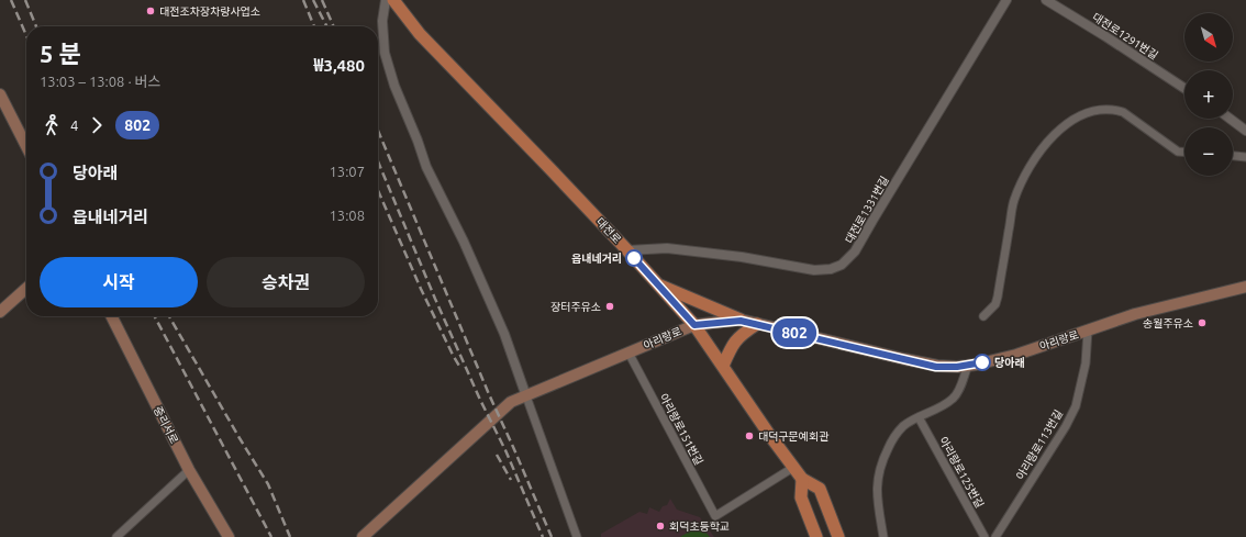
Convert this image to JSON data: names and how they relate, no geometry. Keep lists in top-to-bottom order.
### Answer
{
  "streets": {
    "main road": ["대전로", "아리랑로", "중리서로"],
    "street": [
      "대전로1291번길",
      "대전로1331번길",
      "아리랑로151번길",
      "아리랑로113번길",
      "아리랑로125번길"
    ]
  },
  "crossings": [
    ["대전로1331번길", "대전로"],
    ["대전로", "아리랑로"],
    ["대전로", "아리랑로151번길"],
    ["아리랑로", "아리랑로151번길"],
    ["아리랑로", "아리랑로113번길"]
  ],
  "places": [
    "대전조차장차량사업소",
    "읍내네거리",
    "장터주유소",
    "송월주유소",
    "당아래",
    "대덕구문예회관",
    "회덕초등학교"
  ],
  "lines": ["bus line 802"],
  "north": "bottom right",
  "page": {
    "on_map": "802",
    "map_buttons": ["+", "−"],
    "heading": ["5 분", "13:03 – 13:08 · 버스", "₩3,480"],
    "legs": ["4", "802"],
    "list": [
      {
        "name": "당아래",
        "value": "13:07"
      },
      {
        "name": "읍내네거리",
        "value": "13:08"
      }
    ],
    "buttons": ["시작", "승차권"]
  }
}
